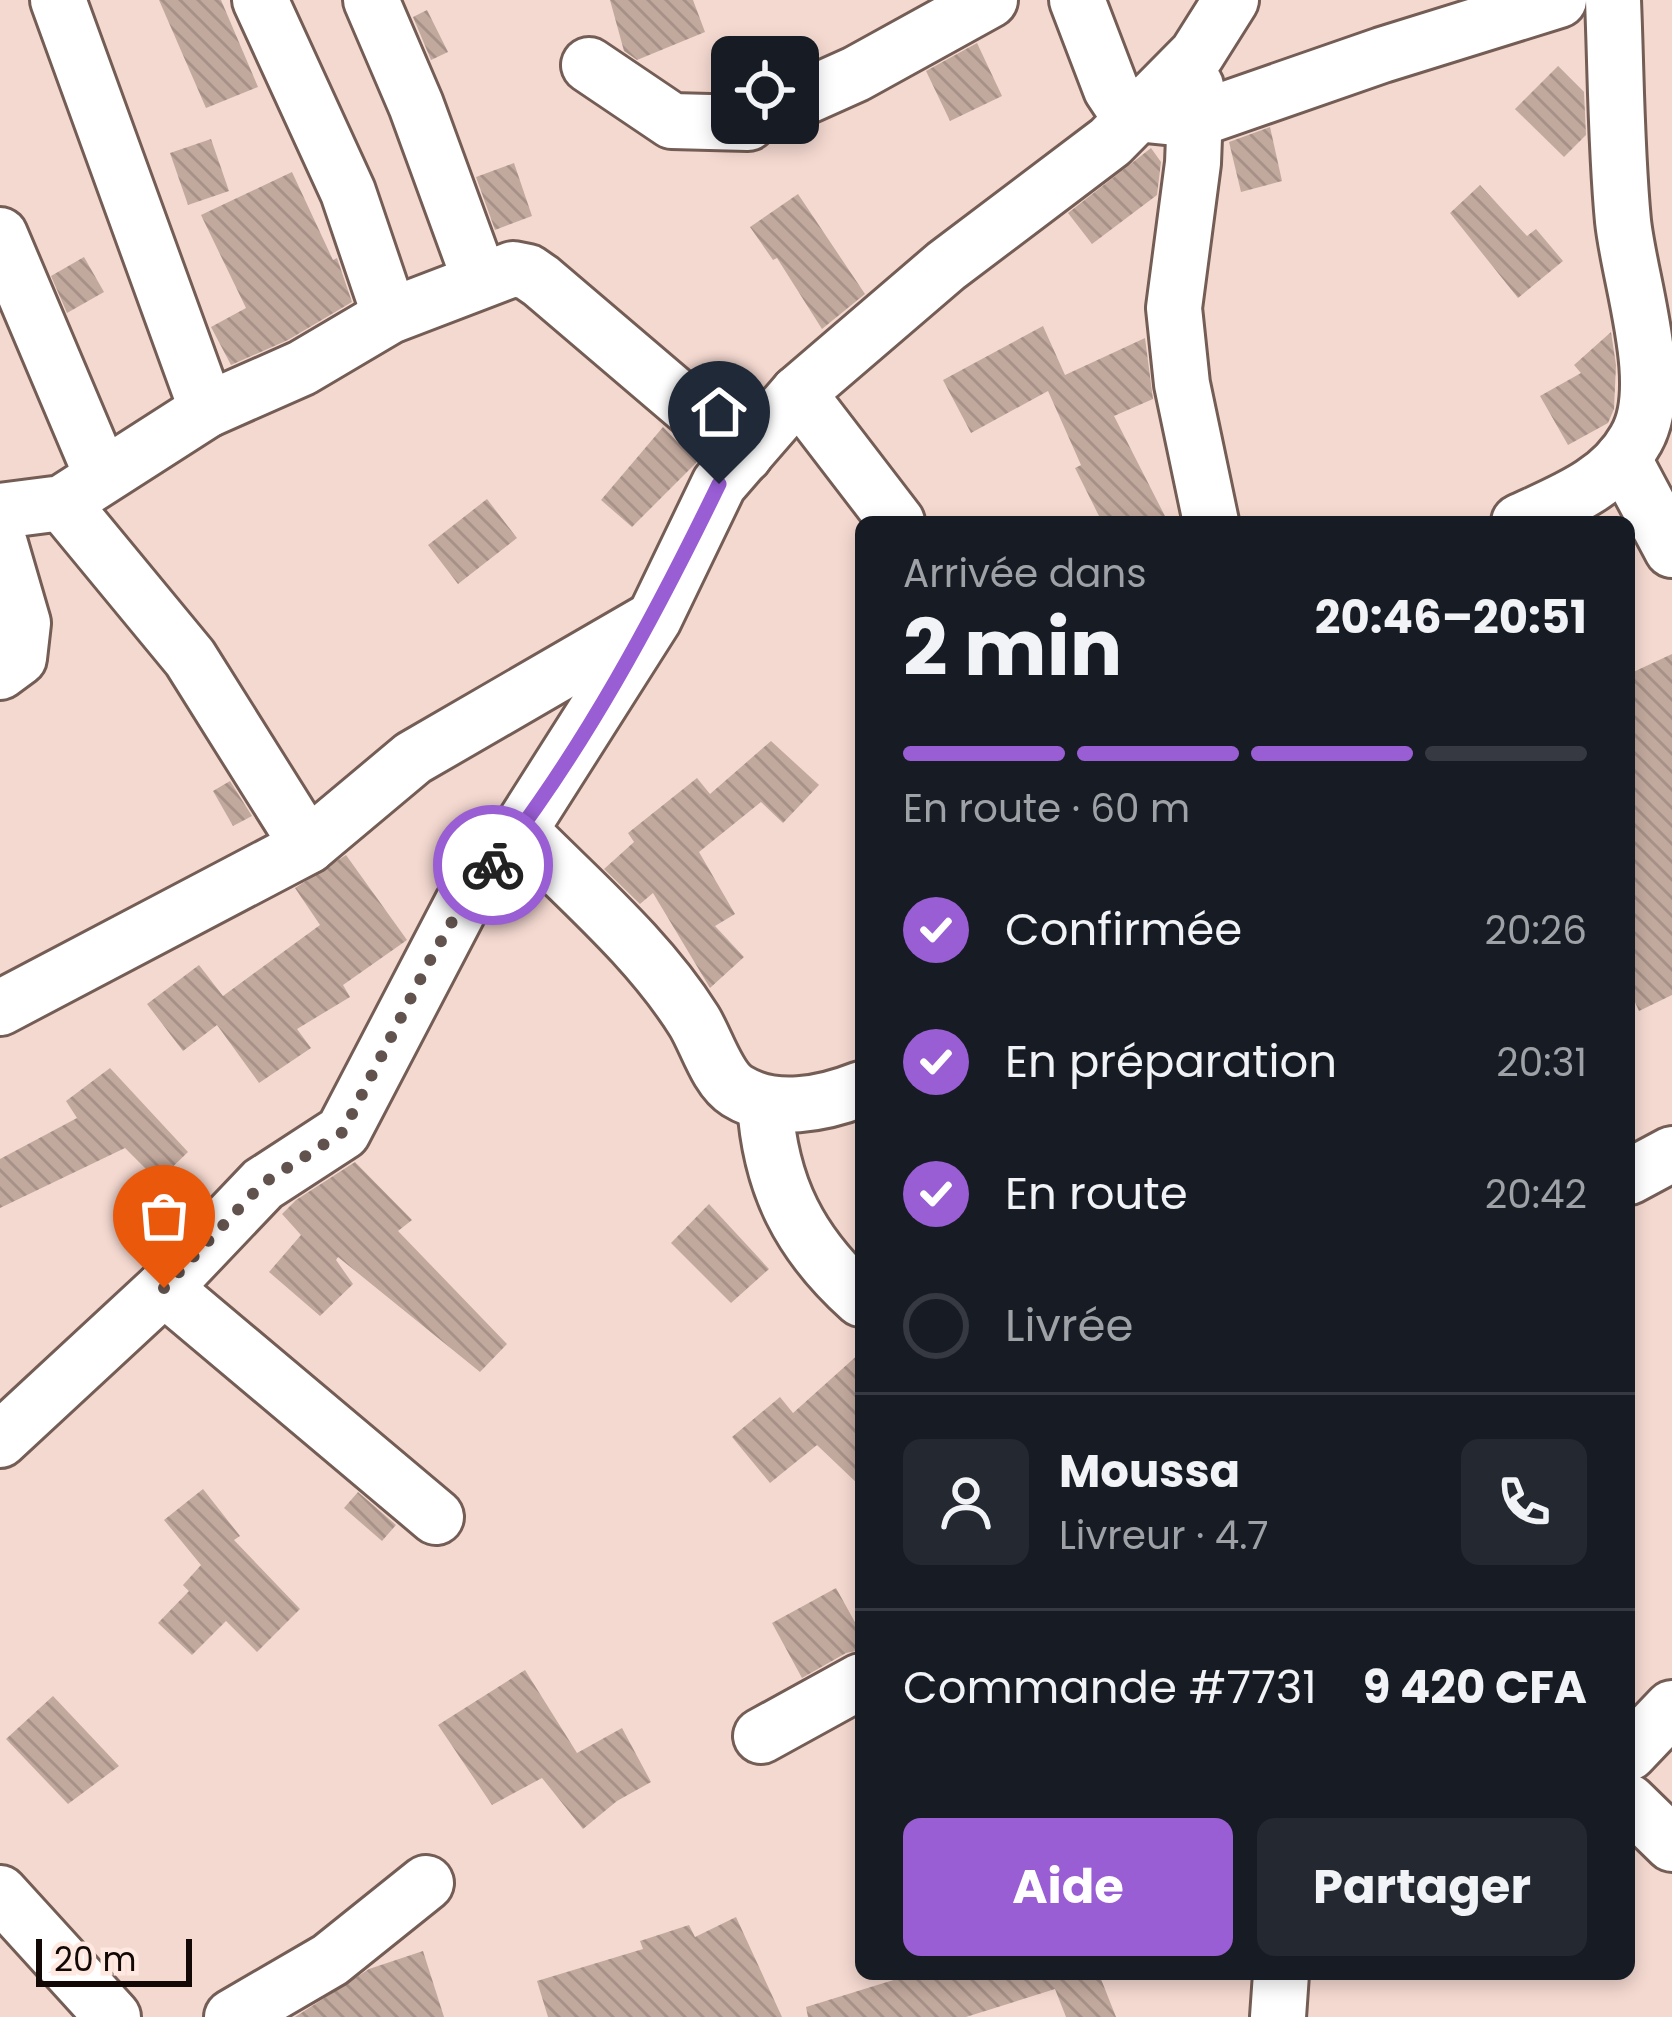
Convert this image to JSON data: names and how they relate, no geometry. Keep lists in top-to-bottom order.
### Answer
{
  "scale_bar": "20 m",
  "page": {
    "heading": ["2 min", "Arrivée dans", "20:46–20:51"],
    "panel": [
      "Moussa",
      "Livreur · 4.7",
      "Commande #7731",
      "9 420 CFA"
    ],
    "bar": "En route · 60 m",
    "list": [
      ["Confirmée", "20:26"],
      ["En préparation", "20:31"],
      ["En route", "20:42"],
      "Livrée"
    ],
    "buttons": ["Aide", "Partager"],
    "scale": "20 m"
  }
}
